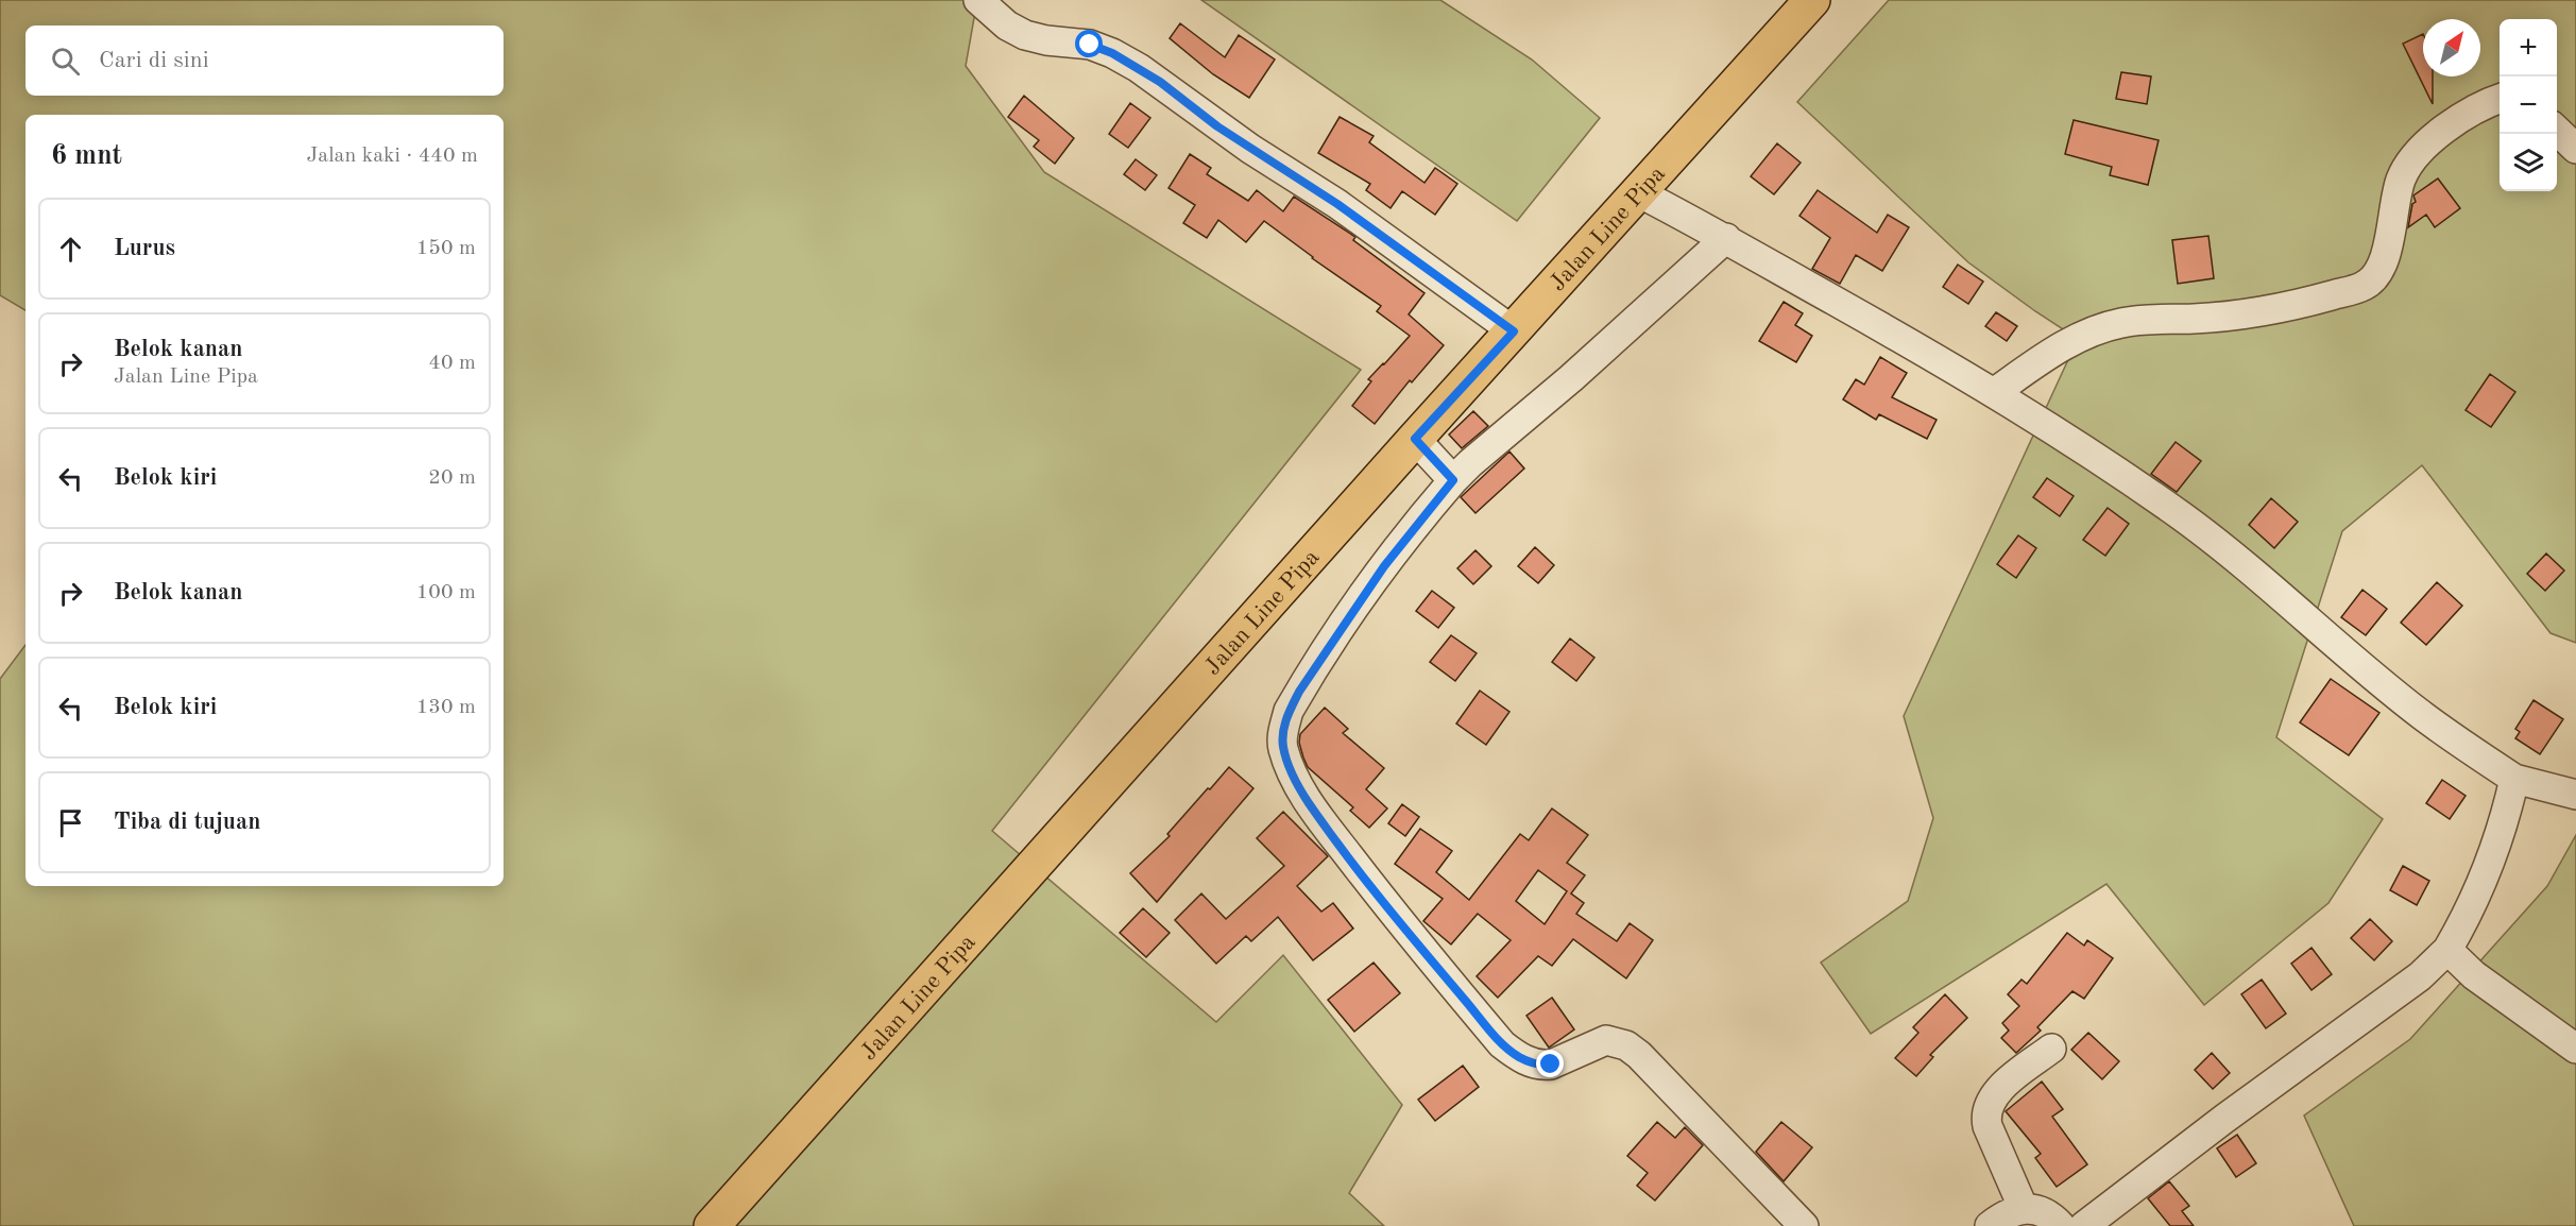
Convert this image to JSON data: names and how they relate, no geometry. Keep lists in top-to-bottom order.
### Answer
{
  "streets": {
    "main road": ["Jalan Line Pipa"]
  },
  "north": "top right",
  "page": {
    "map_buttons": ["+", "−"],
    "search": "Cari di sini",
    "heading": ["6 mnt", "Jalan kaki · 440 m"],
    "list": [
      ["Lurus", "150 m"],
      ["Belok kanan", "Jalan Line Pipa", "40 m"],
      ["Belok kiri", "20 m"],
      ["Belok kanan", "100 m"],
      ["Belok kiri", "130 m"],
      "Tiba di tujuan"
    ]
  }
}
